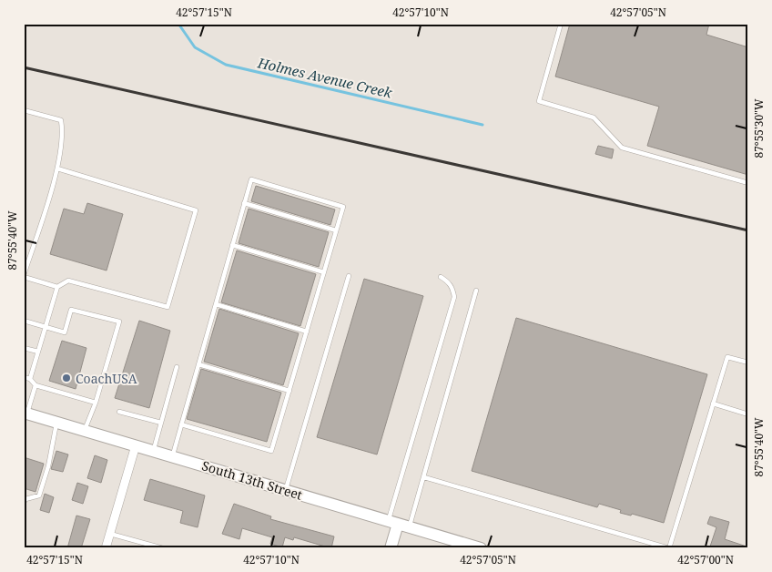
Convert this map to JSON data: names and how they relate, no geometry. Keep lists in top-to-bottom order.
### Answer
{
  "streets": {
    "street": ["South 13th Street"]
  },
  "water": ["Holmes Avenue Creek"],
  "places": ["CoachUSA"],
  "coordinates": [
    "42°57'15\"N",
    "42°57'10\"N",
    "42°57'05\"N",
    "87°55'30\"W",
    "87°55'40\"W",
    "42°57'00\"N"
  ]
}
